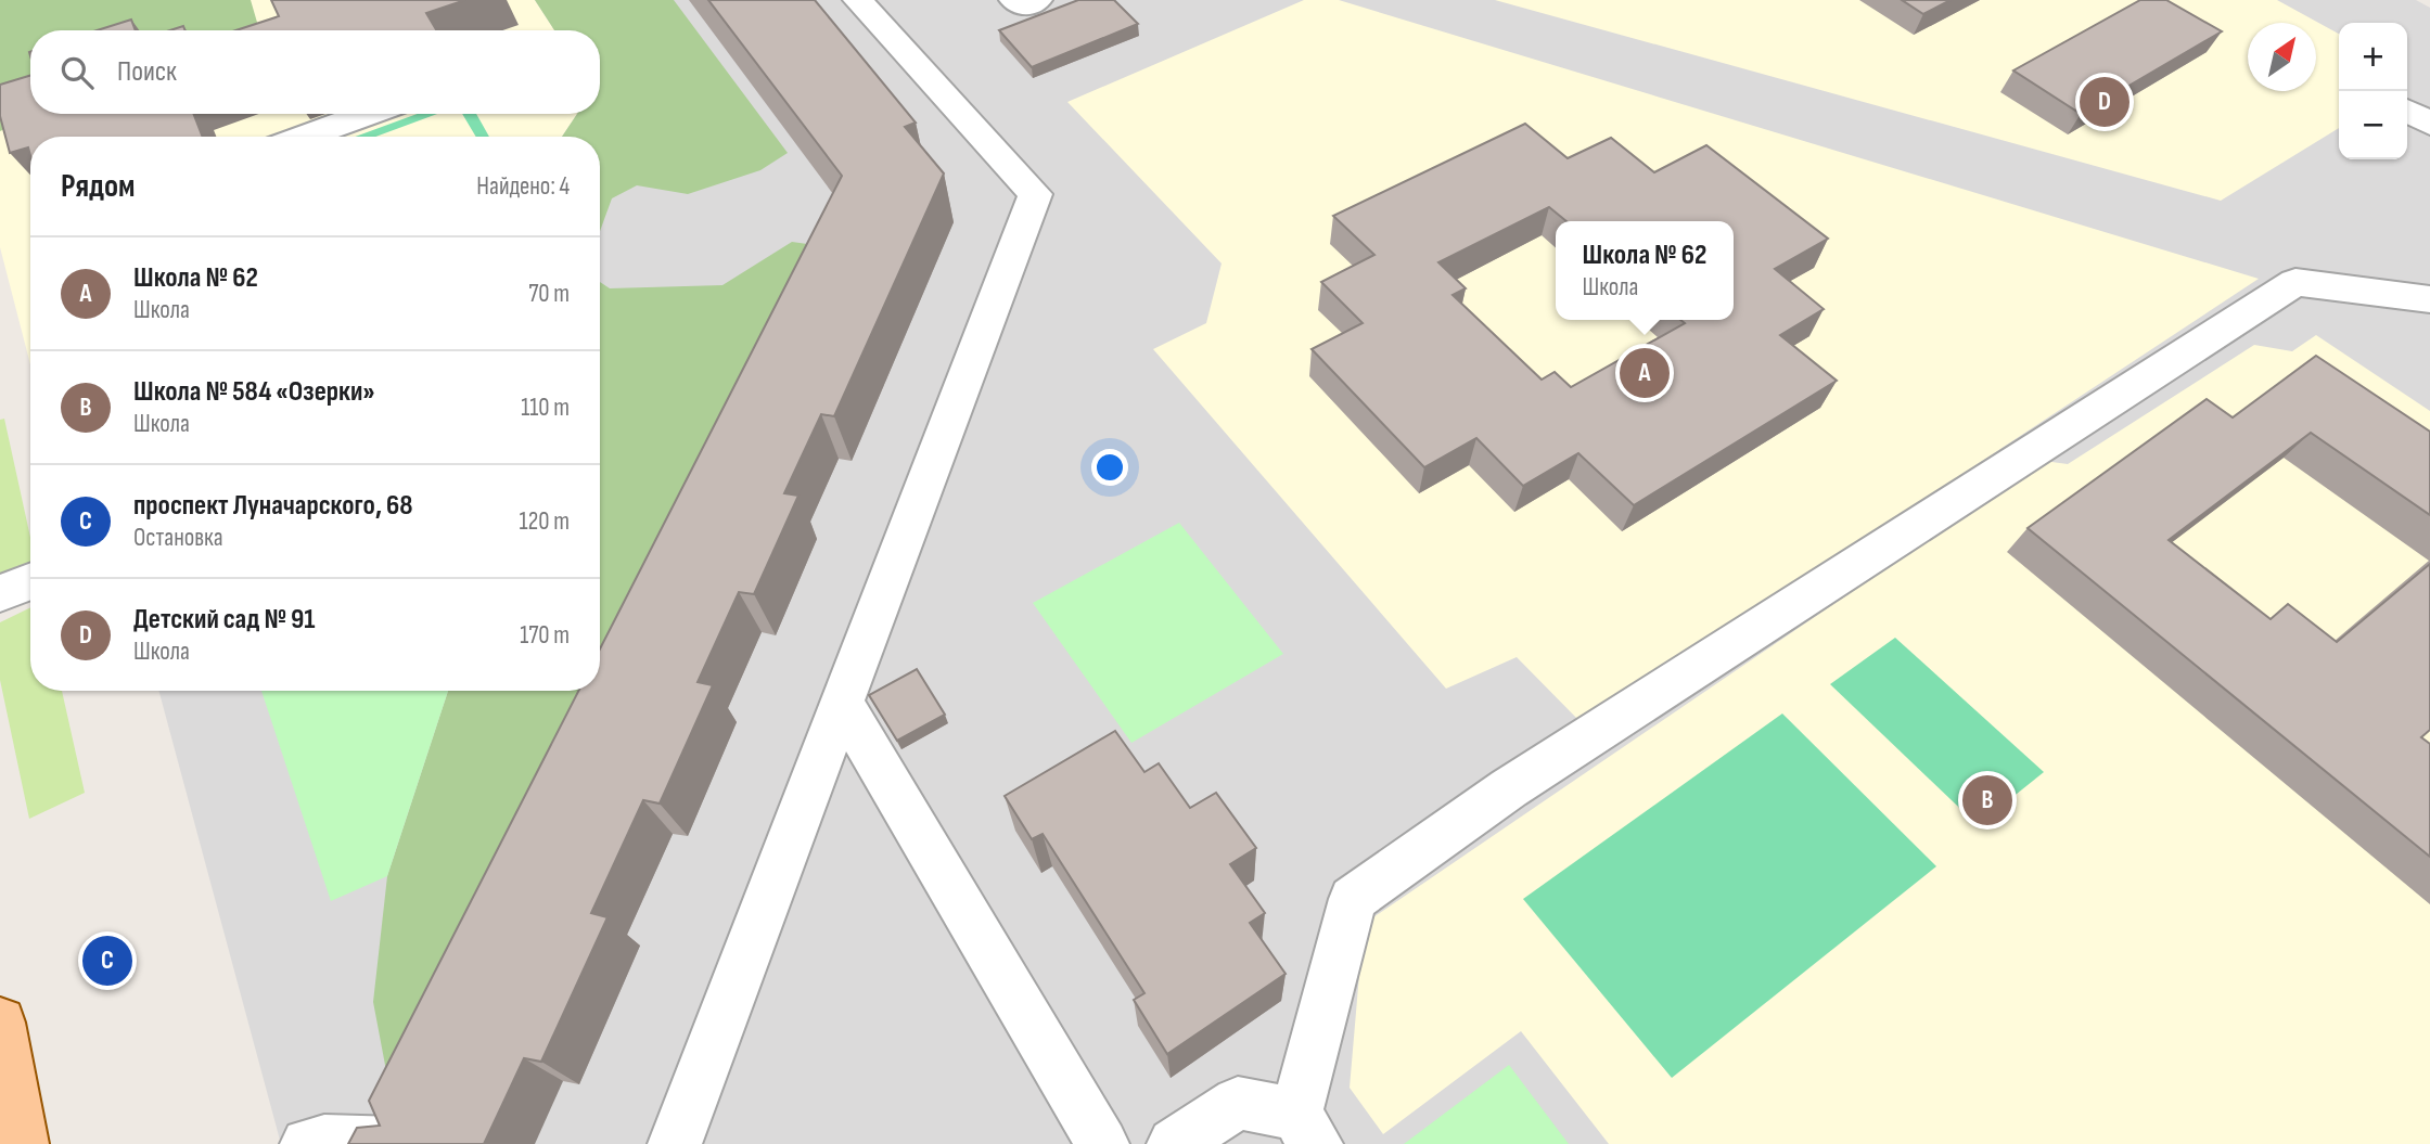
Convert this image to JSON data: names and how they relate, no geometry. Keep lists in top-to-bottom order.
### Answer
{
  "north": "top right",
  "page": {
    "map_buttons": ["+", "−"],
    "search": "Поиск",
    "pins": [
      "D",
      "A",
      "B",
      "C"
    ],
    "heading": ["Рядом", "Найдено: 4"],
    "popup": ["Школа № 62", "Школа"],
    "list": [
      {
        "mark": "A",
        "name": "Школа № 62",
        "note": "Школа",
        "value": "70 m"
      },
      {
        "mark": "B",
        "name": "Школа № 584 «Озерки»",
        "note": "Школа",
        "value": "110 m"
      },
      {
        "mark": "C",
        "name": "проспект Луначарского, 68",
        "note": "Остановка",
        "value": "120 m"
      },
      {
        "mark": "D",
        "name": "Детский сад № 91",
        "note": "Школа",
        "value": "170 m"
      }
    ]
  }
}
